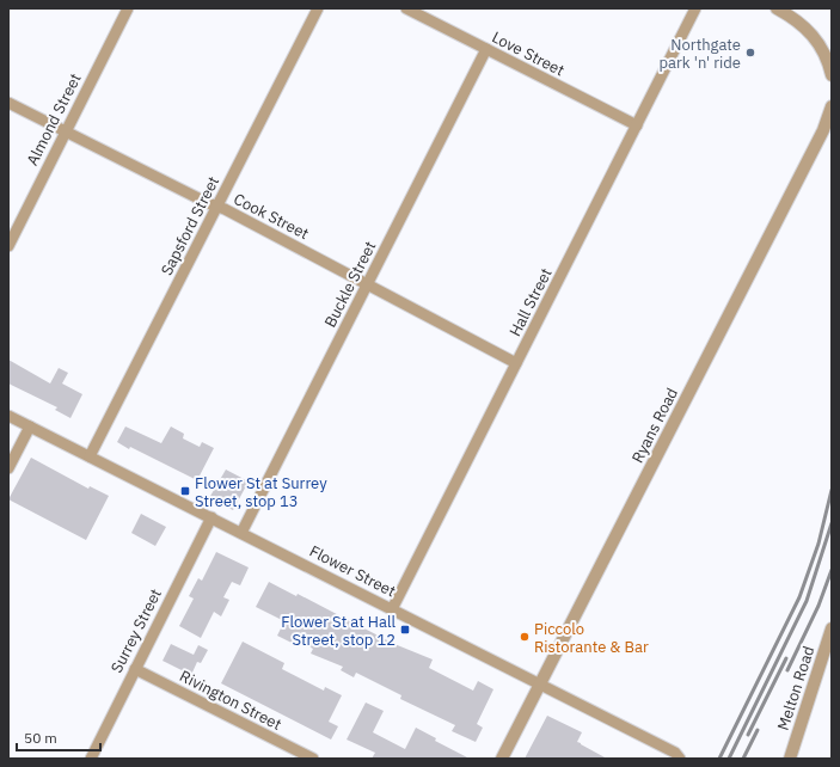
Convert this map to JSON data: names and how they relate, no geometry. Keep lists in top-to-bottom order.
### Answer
{
  "streets": {
    "street": [
      "Love Street",
      "Almond Street",
      "Cook Street",
      "Sapsford Street",
      "Buckle Street",
      "Hall Street",
      "Ryans Road",
      "Flower Street",
      "Surrey Street",
      "Melton Road",
      "Rivington Street"
    ]
  },
  "crossings": [
    ["Love Street", "Buckle Street"],
    ["Love Street", "Hall Street"],
    ["Almond Street", "Cook Street"],
    ["Cook Street", "Sapsford Street"],
    ["Cook Street", "Buckle Street"],
    ["Cook Street", "Hall Street"],
    ["Sapsford Street", "Flower Street"],
    ["Buckle Street", "Flower Street"],
    ["Hall Street", "Flower Street"],
    ["Ryans Road", "Flower Street"],
    ["Flower Street", "Surrey Street"],
    ["Surrey Street", "Rivington Street"]
  ],
  "places": {
    "other": ["Northgate park 'n' ride", "Piccolo Ristorante & Bar"],
    "transit": ["Flower St at Surrey Street, stop 13", "Flower St at Hall Street, stop 12"]
  },
  "scale_bar": "50 m"
}
